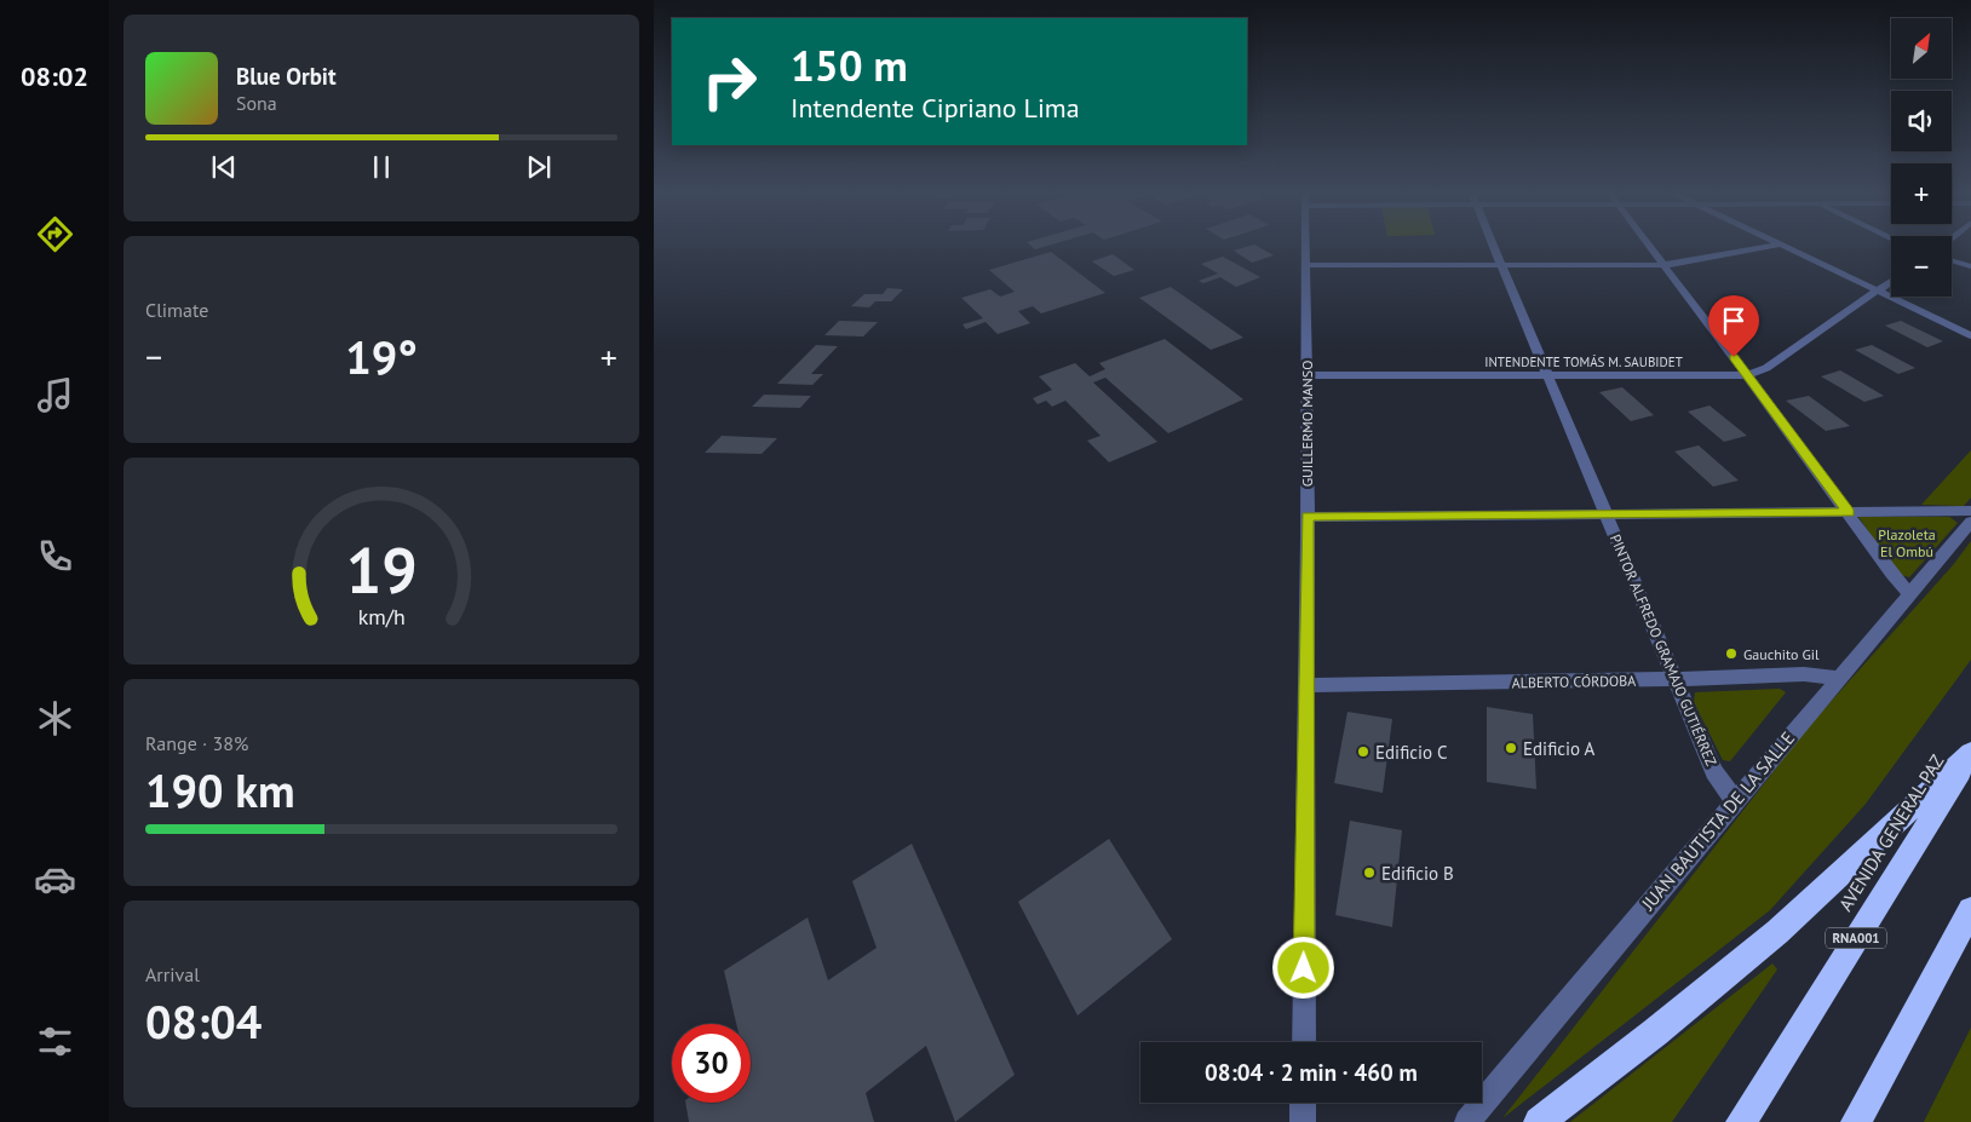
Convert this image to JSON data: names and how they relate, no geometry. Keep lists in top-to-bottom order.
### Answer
{
  "streets": {
    "highway": ["AVENIDA GENERAL PAZ", "RNA001"],
    "street": [
      "INTENDENTE TOMÁS M. SAUBIDET",
      "GUILLERMO MANSO",
      "PINTOR ALFREDO GRAMAJO GUTIÉRREZ",
      "ALBERTO CÓRDOBA",
      "JUAN BAUTISTA DE LA SALLE"
    ]
  },
  "crossings": [
    ["INTENDENTE TOMÁS M. SAUBIDET", "GUILLERMO MANSO"],
    ["INTENDENTE TOMÁS M. SAUBIDET", "PINTOR ALFREDO GRAMAJO GUTIÉRREZ"],
    ["GUILLERMO MANSO", "ALBERTO CÓRDOBA"],
    ["PINTOR ALFREDO GRAMAJO GUTIÉRREZ", "ALBERTO CÓRDOBA"],
    ["PINTOR ALFREDO GRAMAJO GUTIÉRREZ", "JUAN BAUTISTA DE LA SALLE"],
    ["ALBERTO CÓRDOBA", "JUAN BAUTISTA DE LA SALLE"]
  ],
  "parks": ["Plazoleta El Ombú"],
  "places": [
    "Gauchito Gil",
    "Edificio A",
    "Edificio C",
    "Edificio B"
  ],
  "north": "top right",
  "page": {
    "tabs": "08:02",
    "map_buttons": ["+", "−"],
    "turn": ["150 m", "Intendente Cipriano Lima"],
    "song": ["Blue Orbit", "Sona"],
    "tile": [
      "Climate",
      ["Range · 38%", "190 km"],
      ["Arrival", "08:04"]
    ],
    "heat": ["−", "19°", "+"],
    "limit": "30",
    "trip": "08:04 · 2 min · 460 m",
    "gauge": ["19", "km/h"]
  }
}
